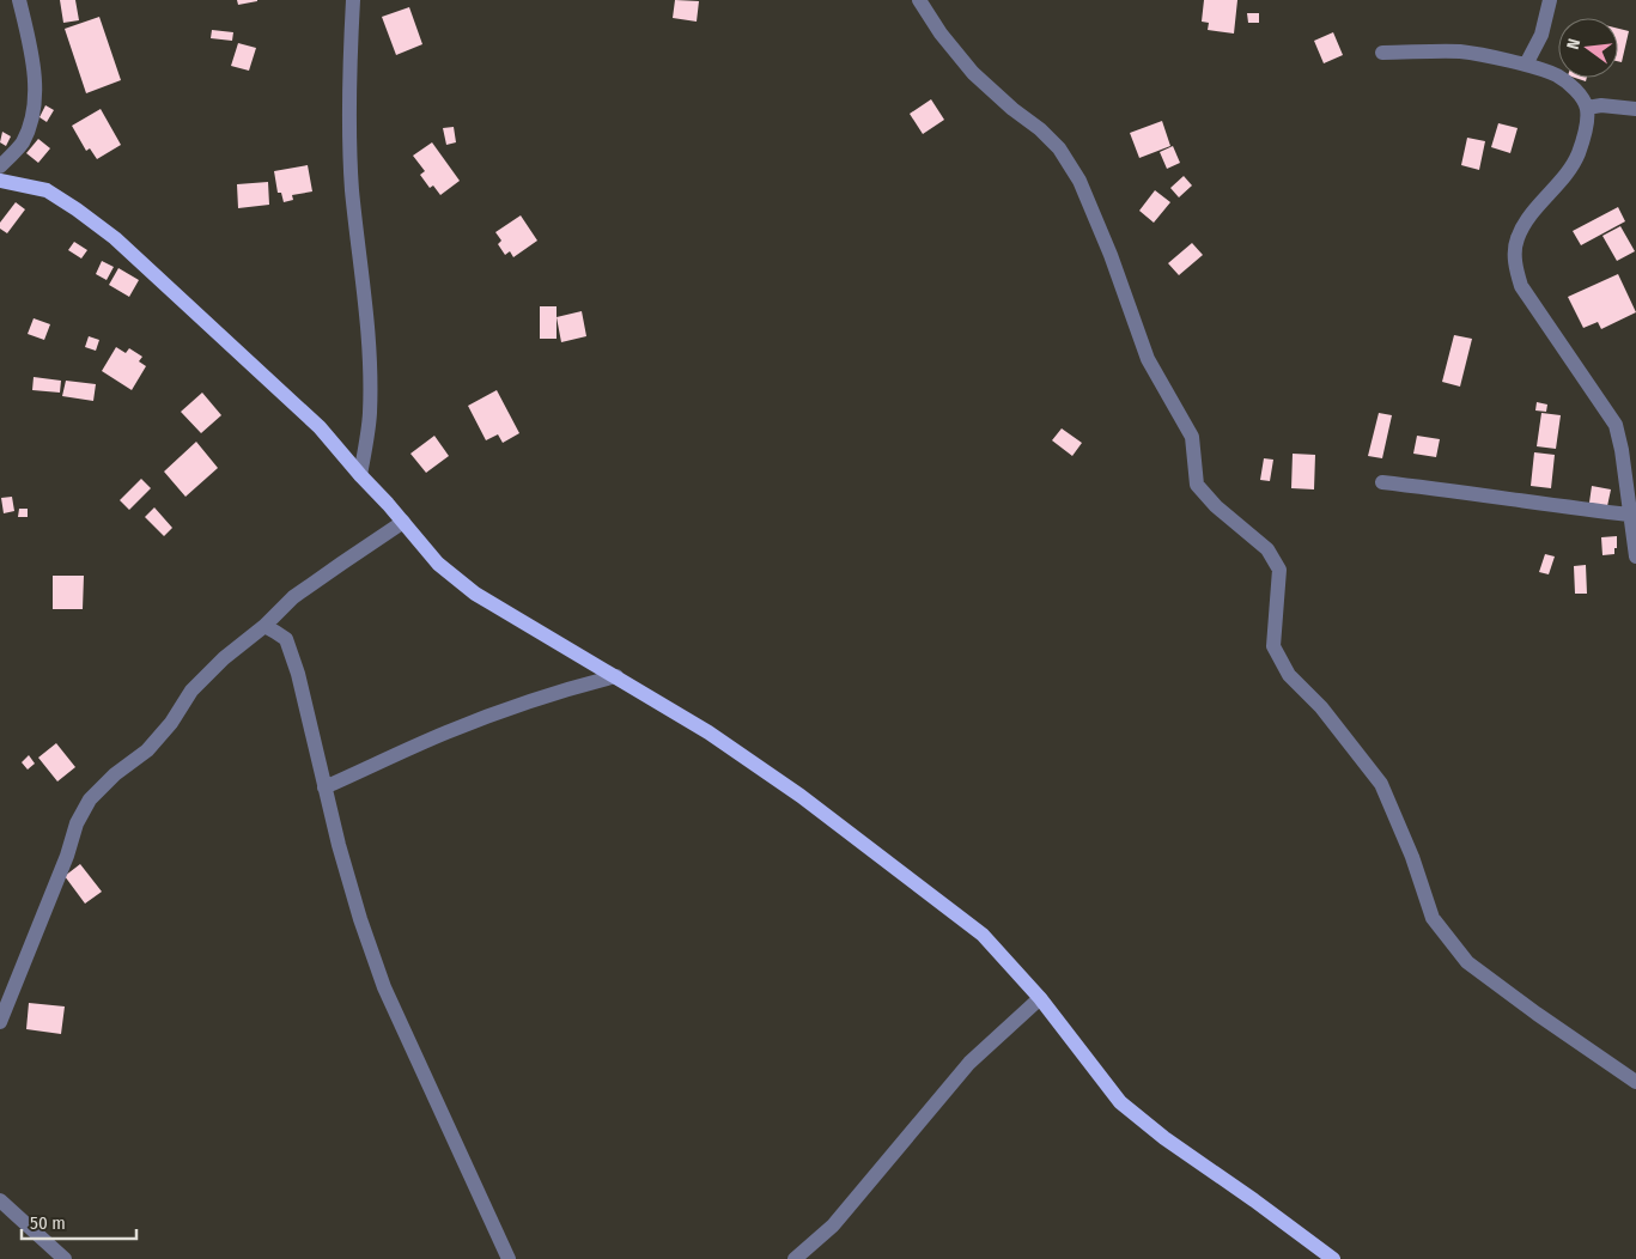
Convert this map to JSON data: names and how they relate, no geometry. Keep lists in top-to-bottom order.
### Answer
{
  "scale_bar": "50 m",
  "north": "left"
}
